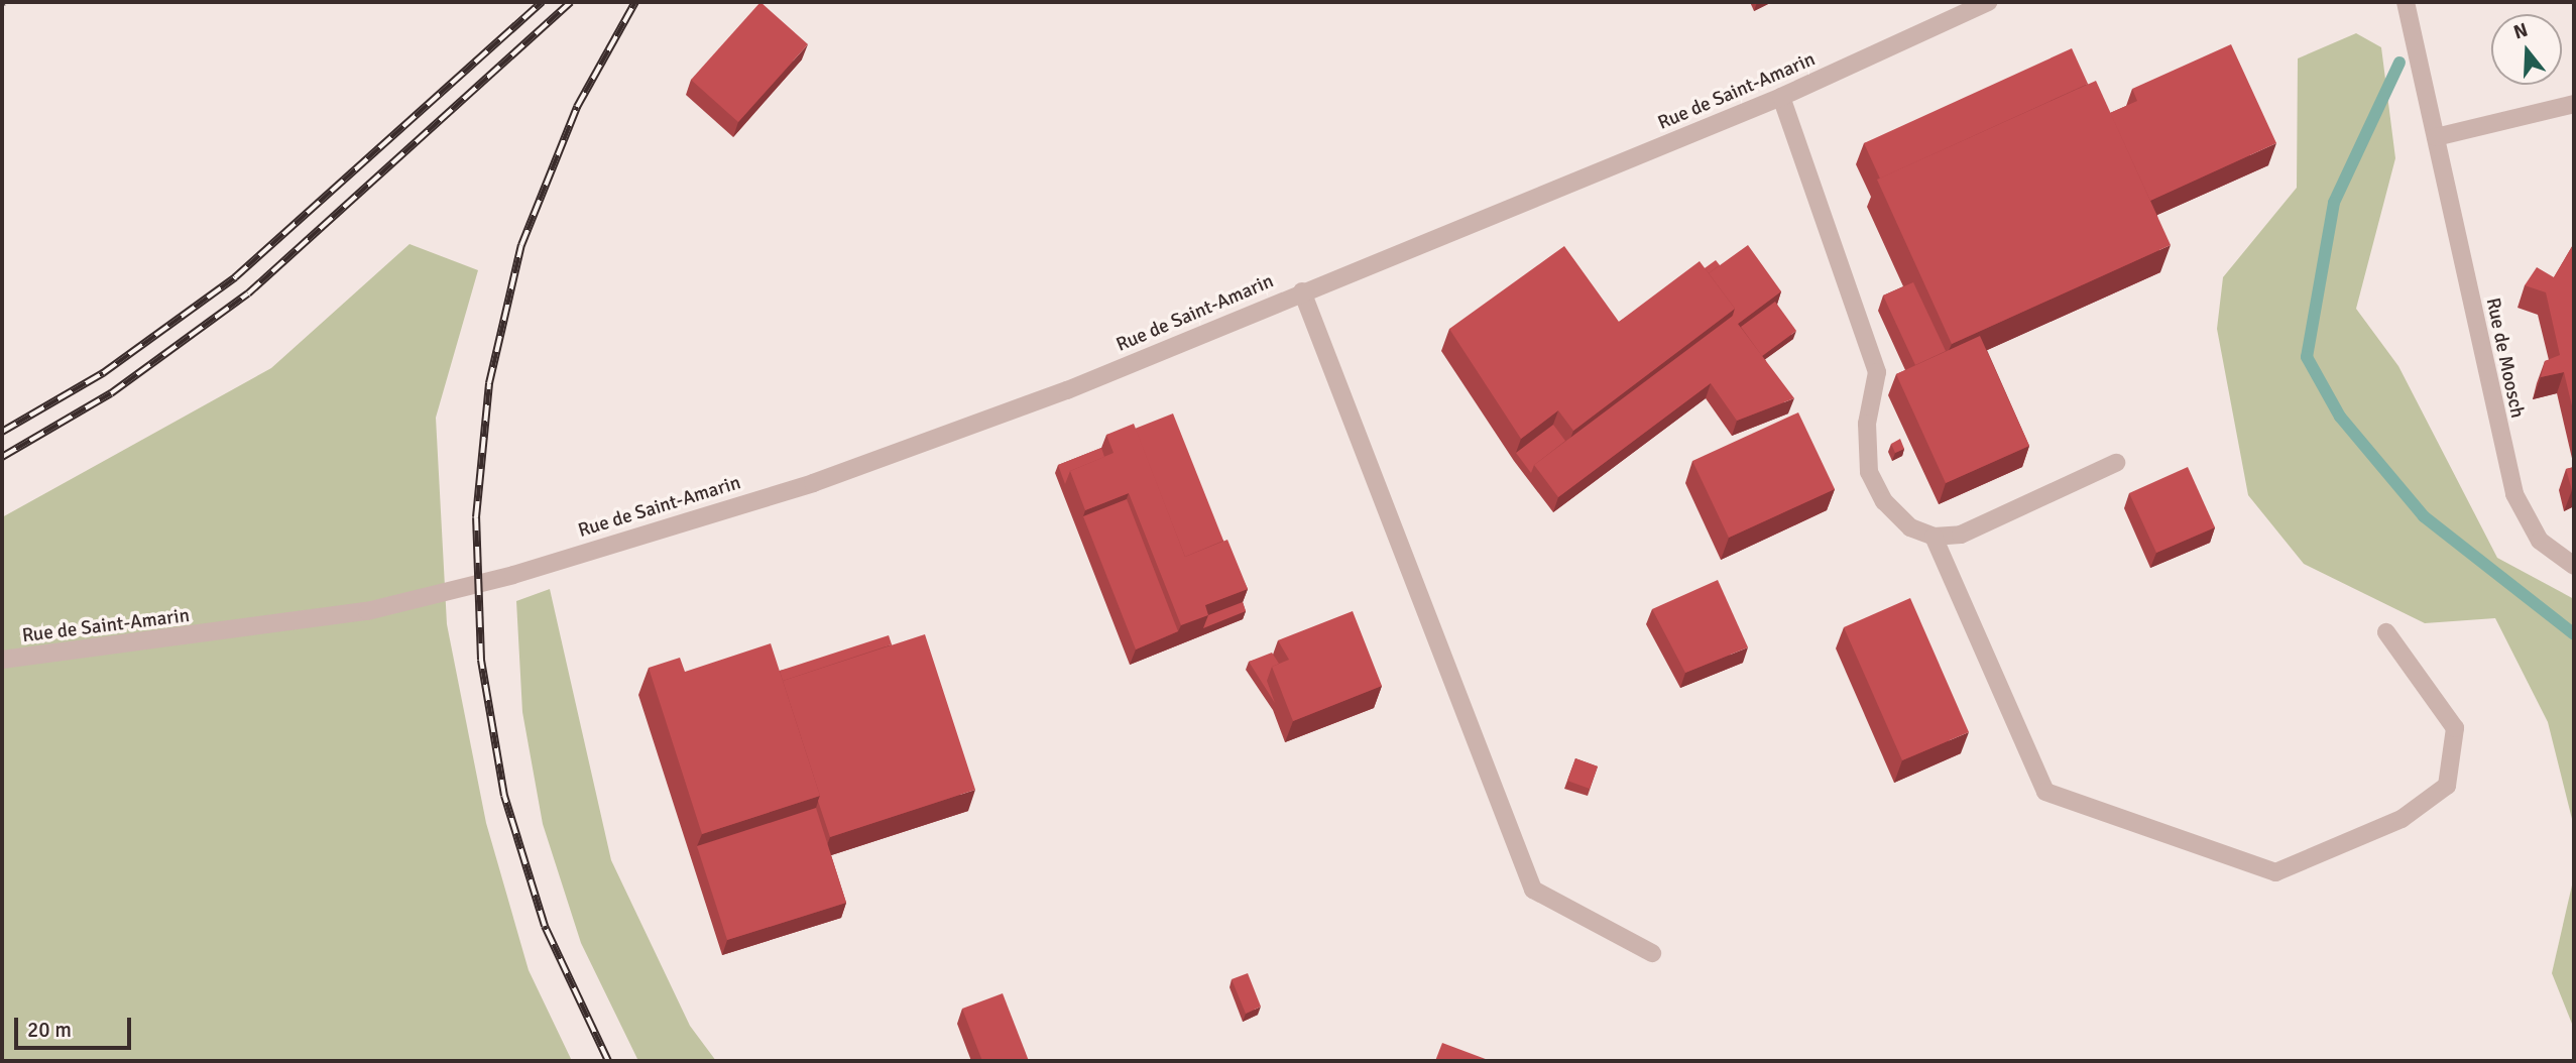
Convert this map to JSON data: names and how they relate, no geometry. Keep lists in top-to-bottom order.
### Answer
{
  "streets": {
    "street": ["Rue de Saint-Amarin", "Rue de Moosch"]
  },
  "scale_bar": "20 m",
  "north": "top"
}
